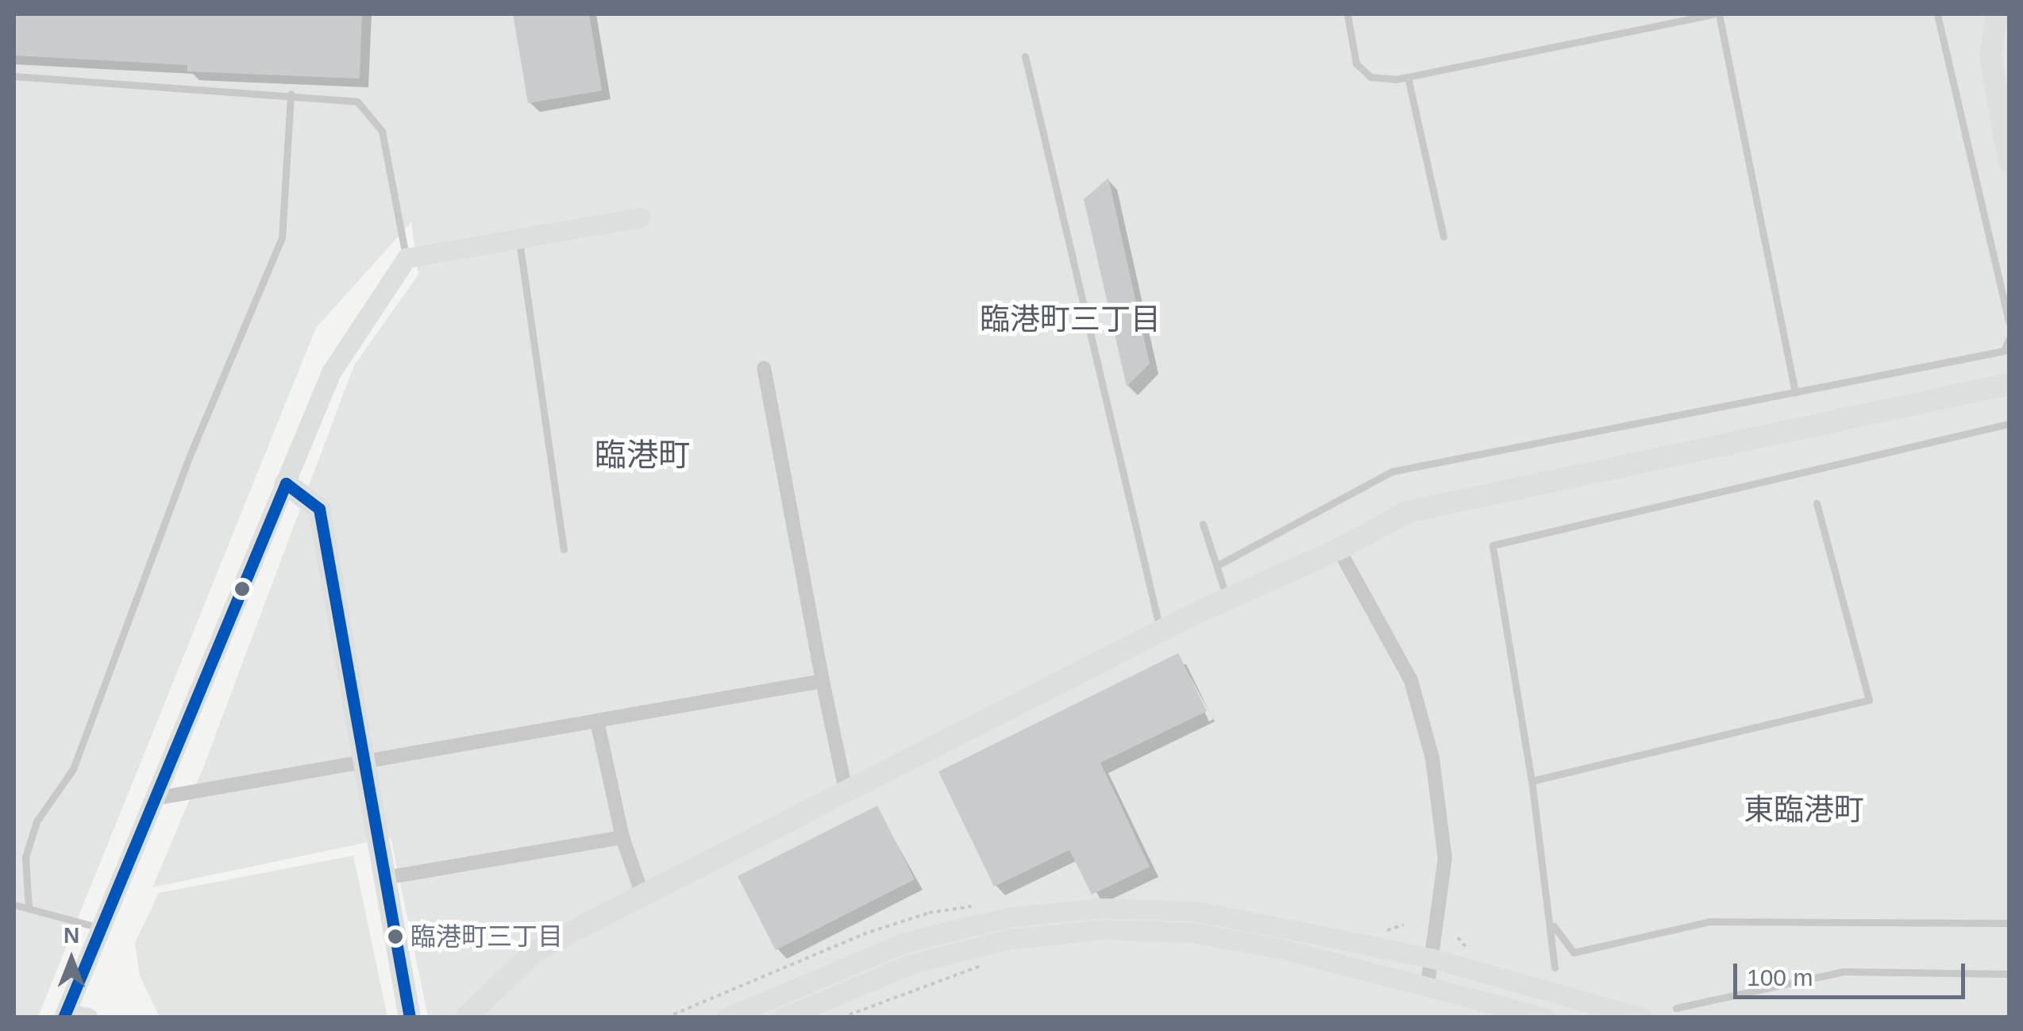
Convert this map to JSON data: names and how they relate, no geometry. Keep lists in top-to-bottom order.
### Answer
{
  "districts": ["臨港町三丁目", "臨港町", "東臨港町"],
  "places": ["臨港町三丁目"],
  "scale_bar": "100 m",
  "north": "top"
}
